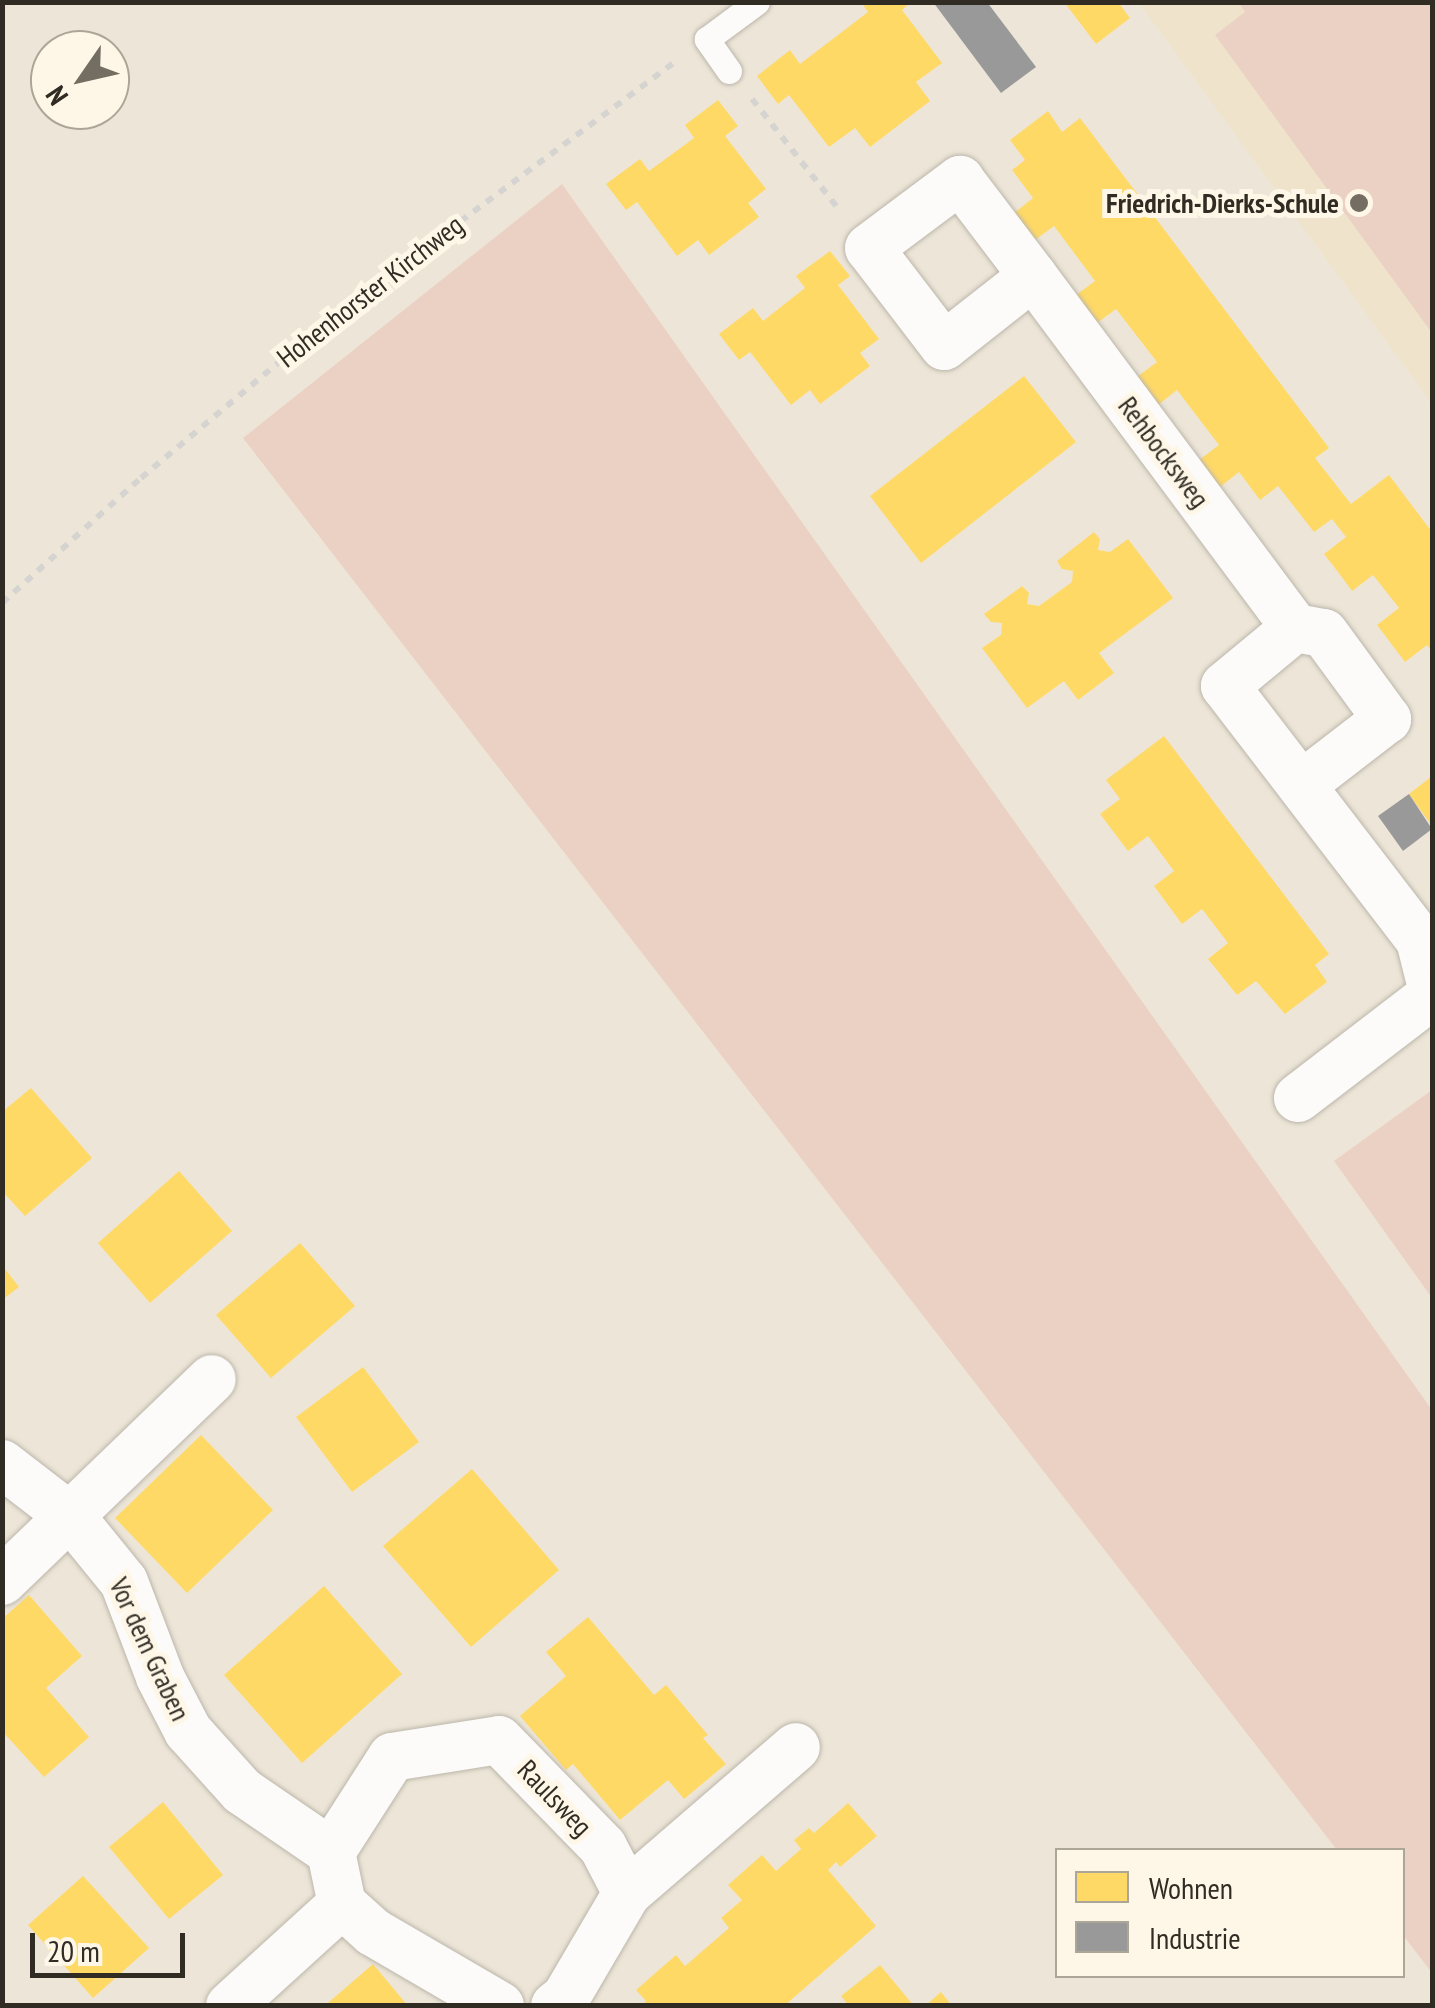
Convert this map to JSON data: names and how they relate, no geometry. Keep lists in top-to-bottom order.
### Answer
{
  "streets": {
    "street": ["Rehbocksweg", "Vor dem Graben", "Raulsweg"],
    "path": ["Hohenhorster Kirchweg"]
  },
  "crossings": [
    ["Vor dem Graben", "Raulsweg"]
  ],
  "places": ["Friedrich-Dierks-Schule"],
  "legend": ["Wohnen", "Industrie"],
  "scale_bar": "20 m",
  "north": "bottom left"
}
